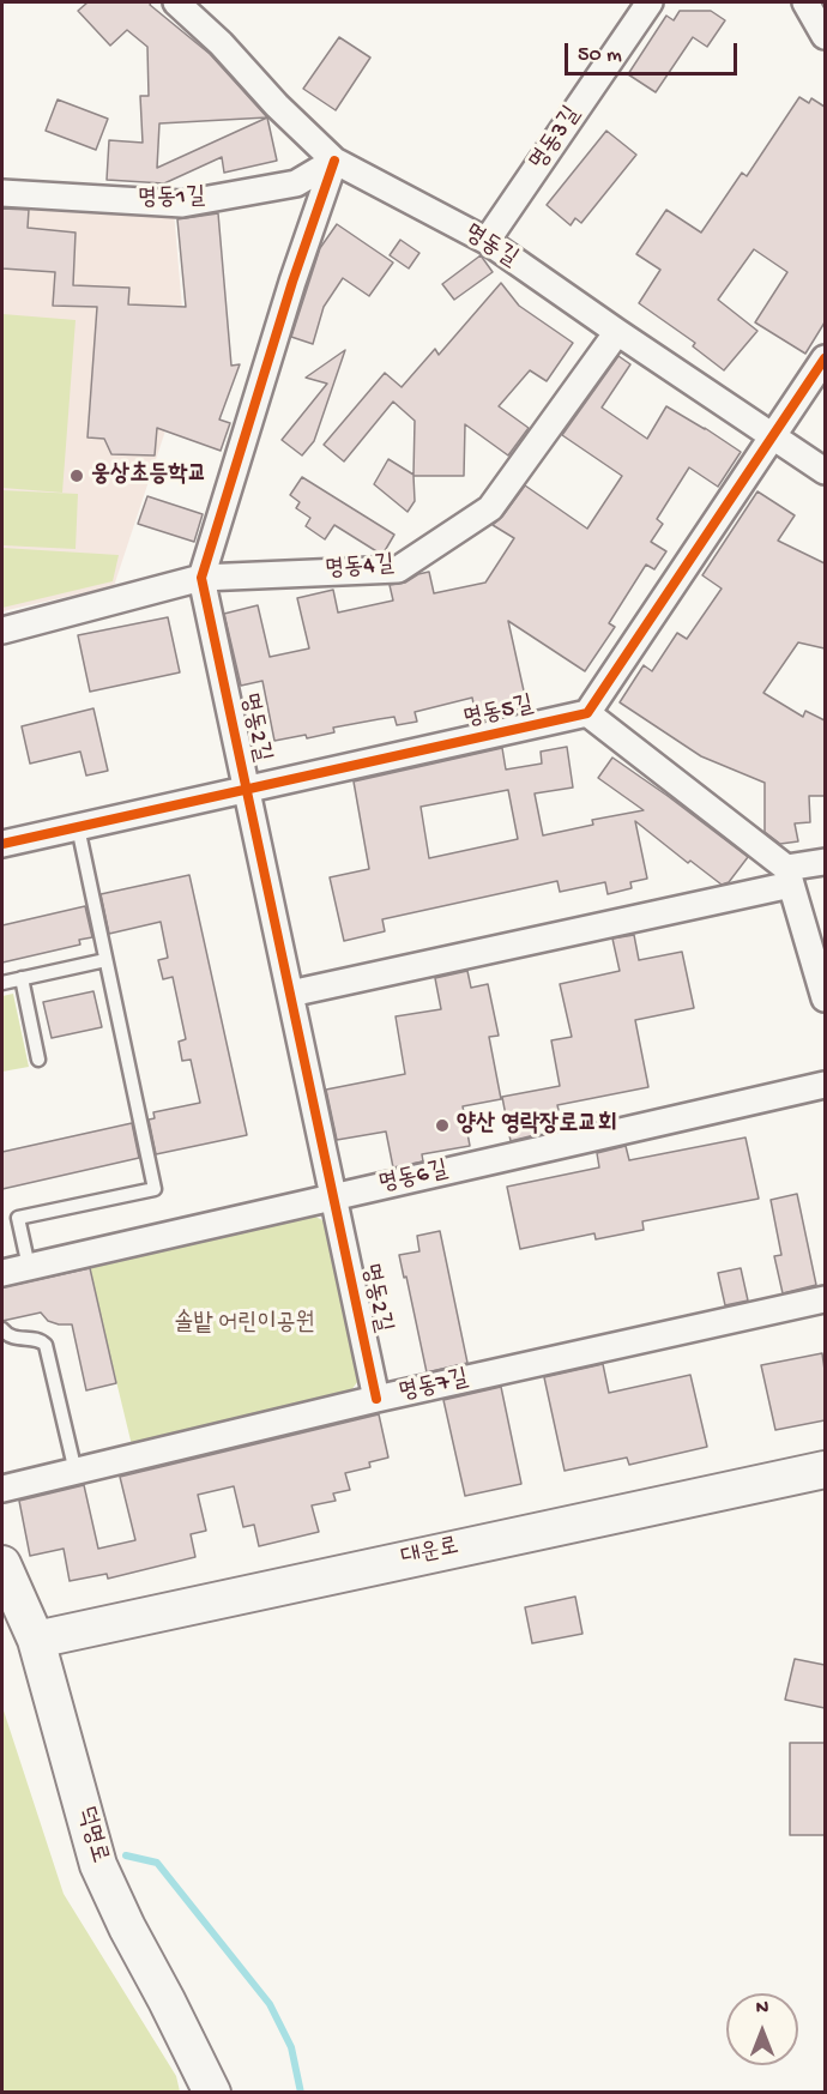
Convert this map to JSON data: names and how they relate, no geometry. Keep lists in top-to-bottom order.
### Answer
{
  "streets": {
    "street": [
      "명동3길",
      "명동1길",
      "명동길",
      "명동4길",
      "명동5길",
      "명동2길",
      "명동6길",
      "명동7길",
      "대운로",
      "덕명로"
    ]
  },
  "crossings": [
    ["명동3길", "명동길"],
    ["명동1길", "명동길"],
    ["명동1길", "명동2길"],
    ["명동길", "명동4길"],
    ["명동길", "명동2길"],
    ["명동4길", "명동2길"],
    ["명동5길", "명동2길"],
    ["명동2길", "명동6길"],
    ["명동2길", "명동7길"],
    ["대운로", "덕명로"]
  ],
  "parks": ["솔밭 어린이공원"],
  "places": ["웅상초등학교", "양산 영락장로교회"],
  "scale_bar": "50 m",
  "north": "top"
}
